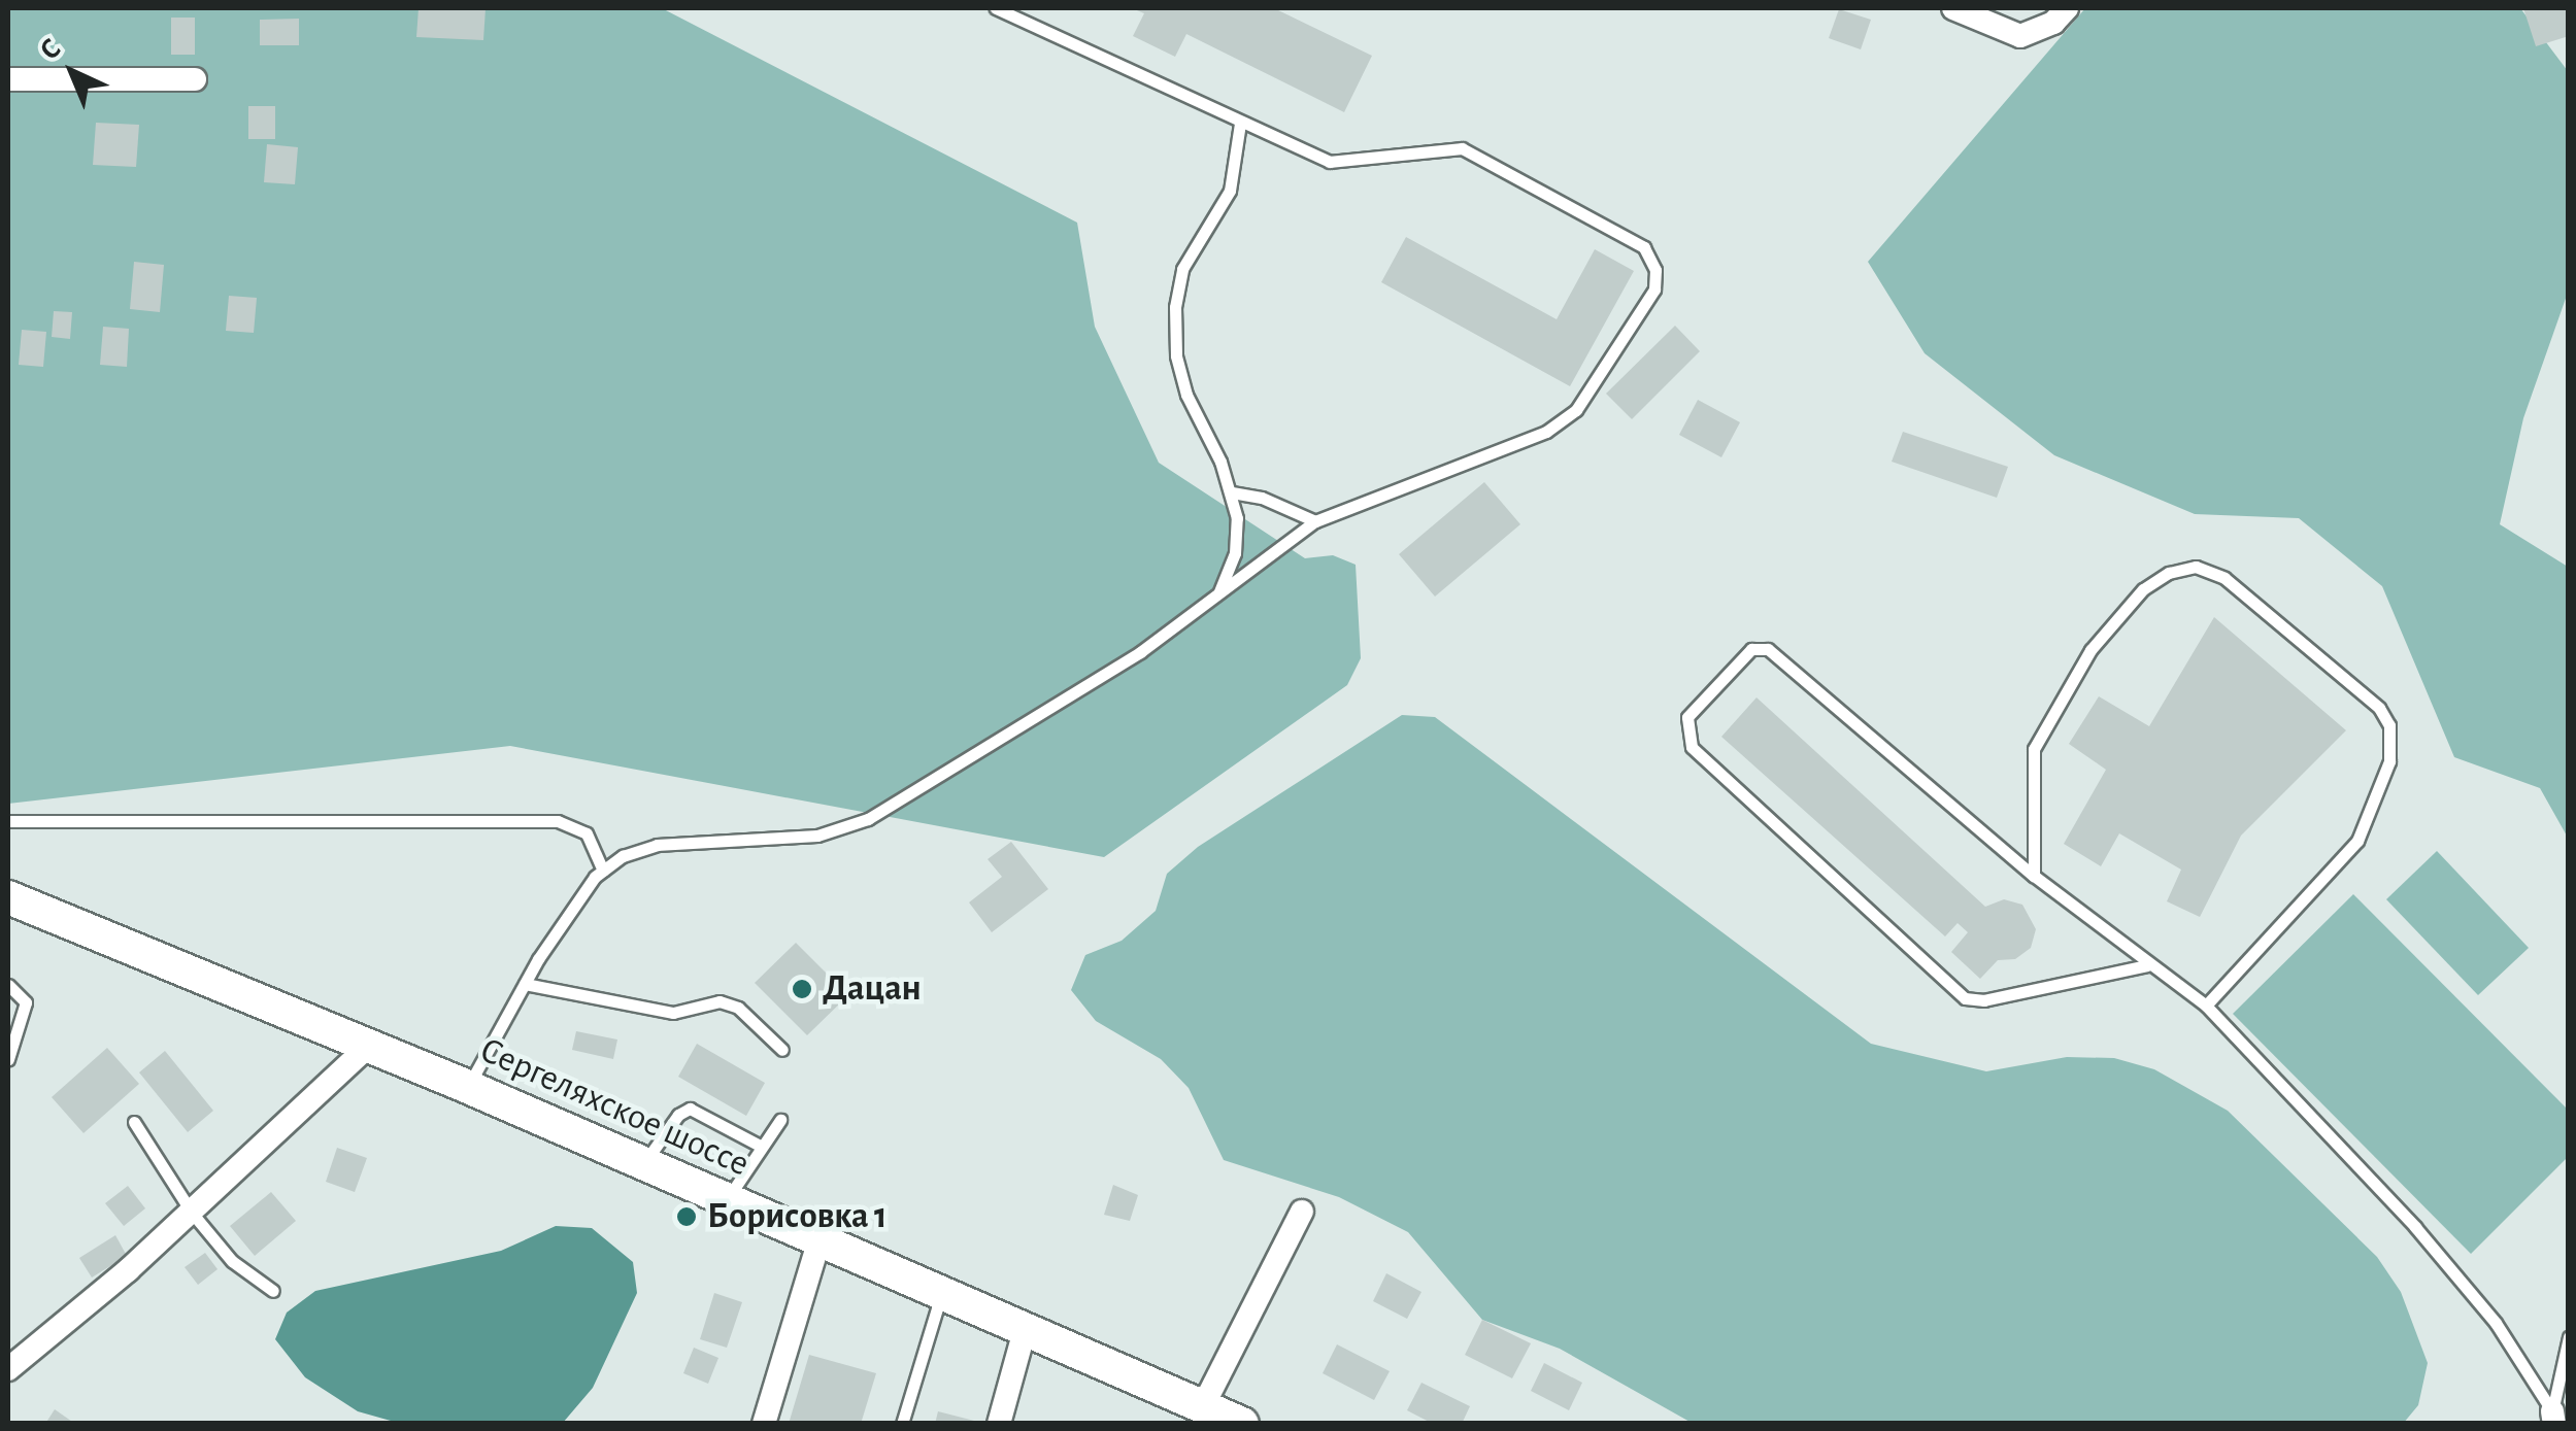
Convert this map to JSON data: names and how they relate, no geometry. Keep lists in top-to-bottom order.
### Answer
{
  "streets": {
    "main road": ["Сергеляхское шоссе"]
  },
  "places": ["Дацан", "Борисовка 1"],
  "north": "top left"
}
